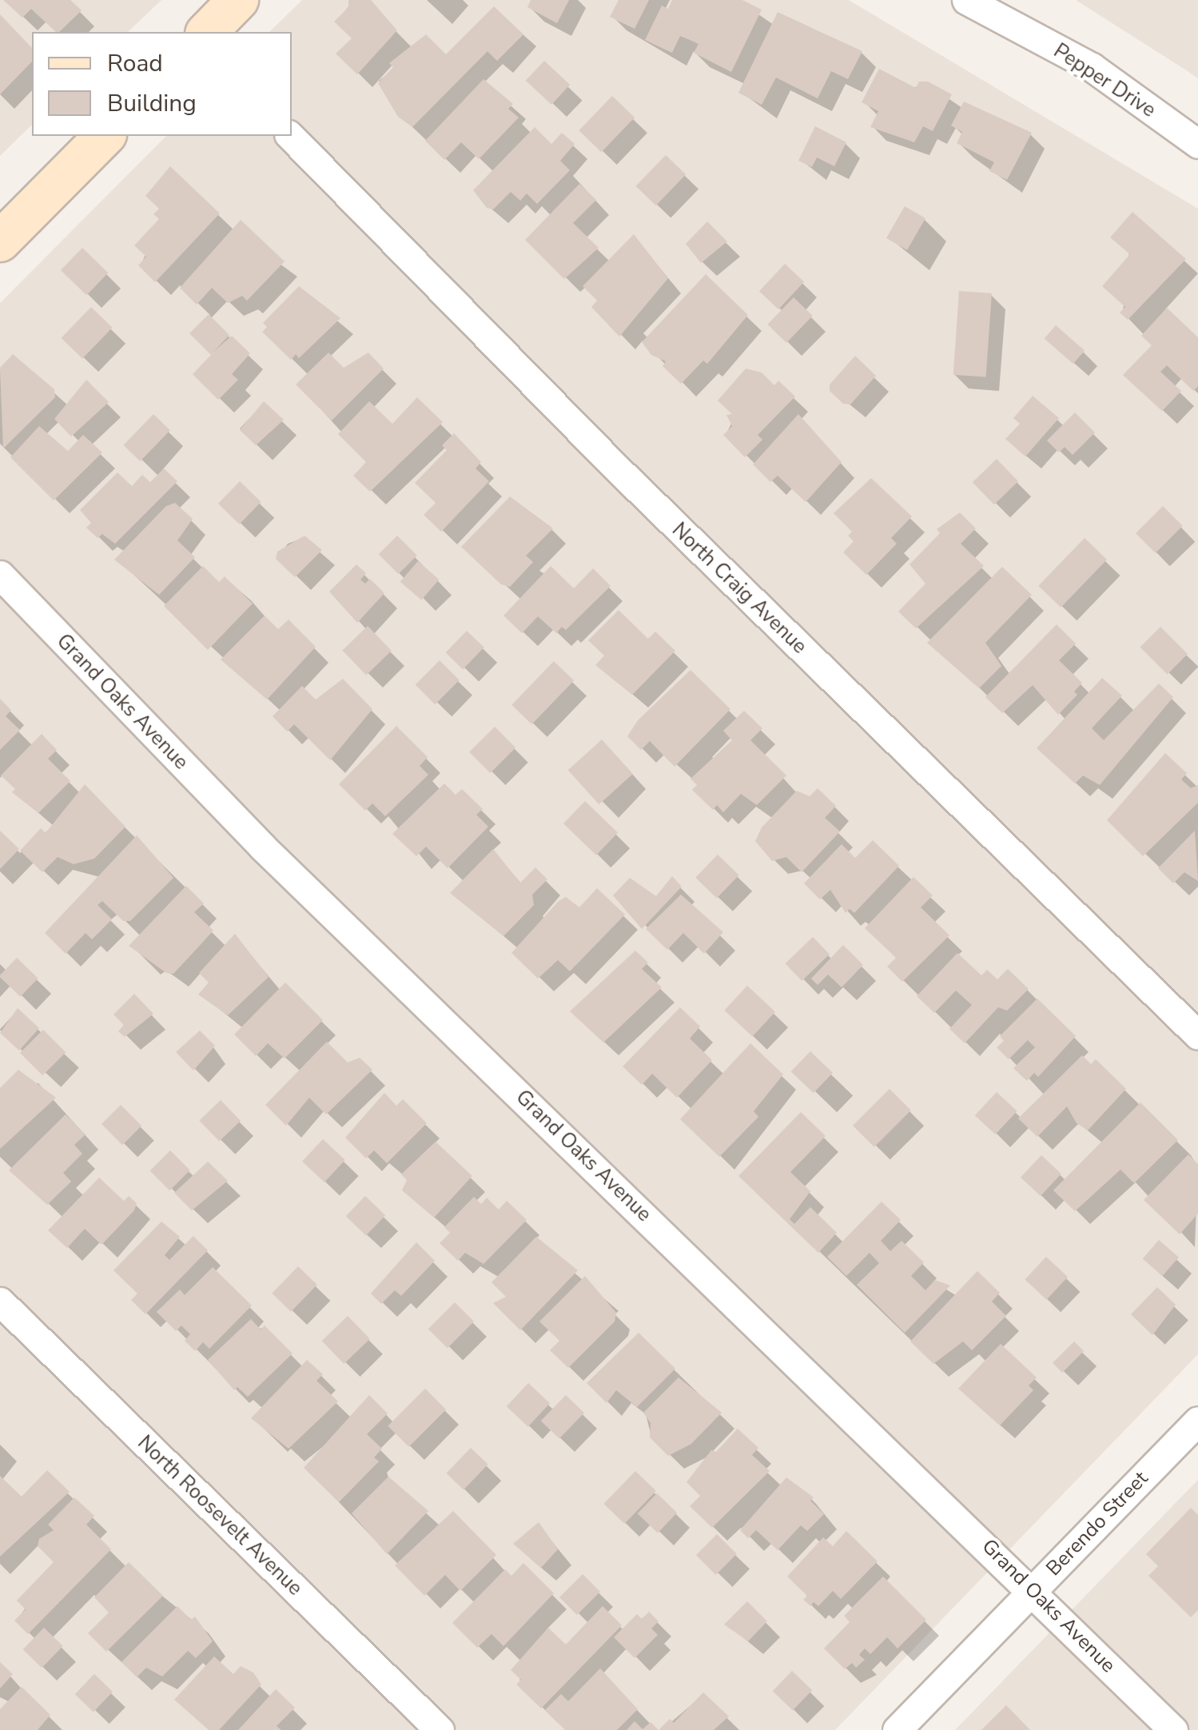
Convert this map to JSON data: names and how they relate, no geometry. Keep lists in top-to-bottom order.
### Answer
{
  "streets": {
    "street": [
      "Pepper Drive",
      "North Craig Avenue",
      "Grand Oaks Avenue",
      "North Roosevelt Avenue",
      "Berendo Street"
    ]
  },
  "crossings": [
    ["Grand Oaks Avenue", "Berendo Street"]
  ],
  "legend": ["Road", "Building"]
}
